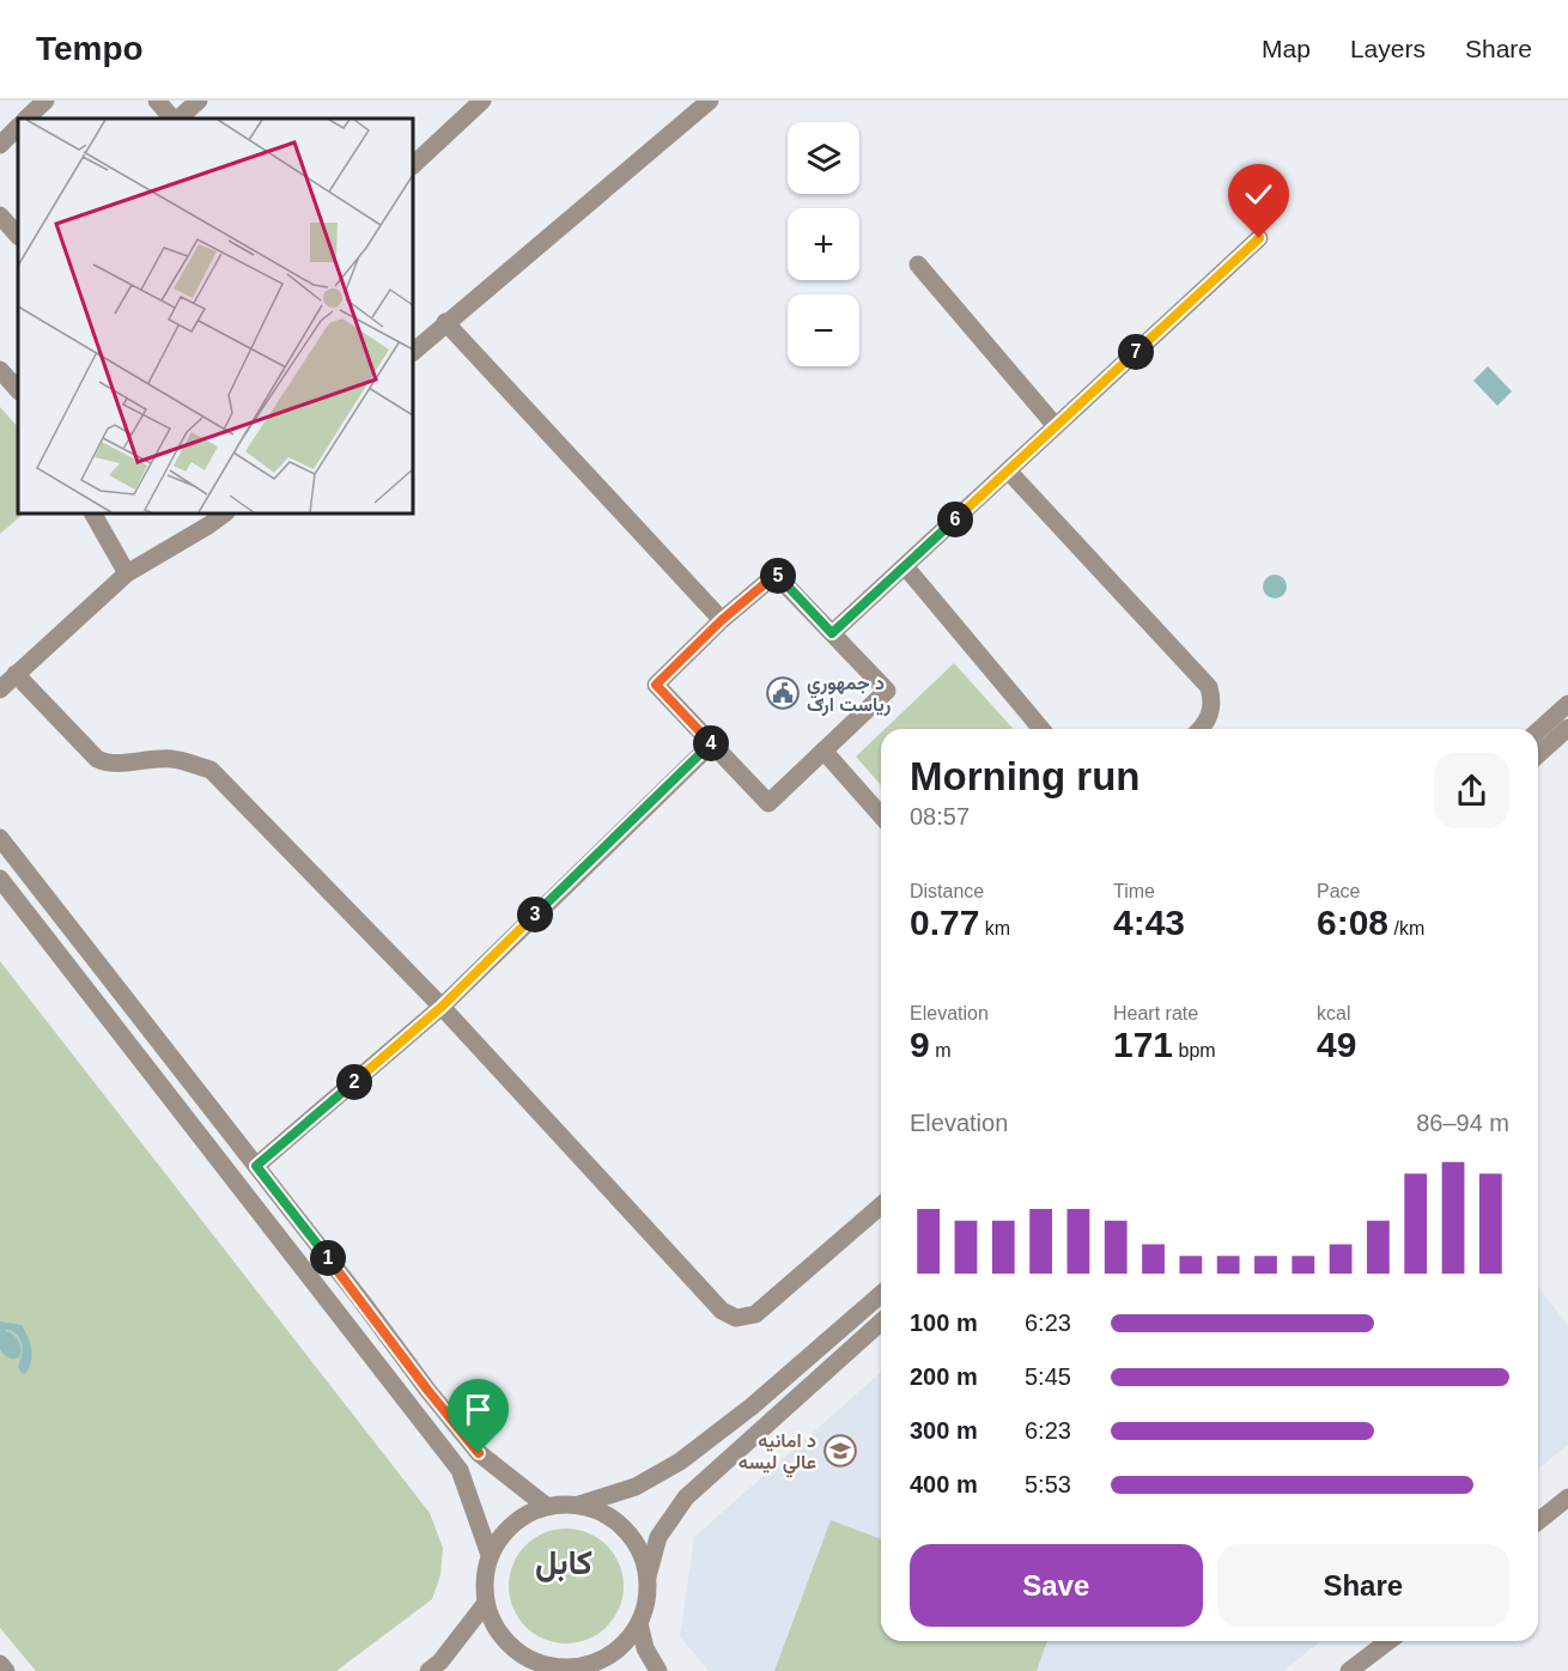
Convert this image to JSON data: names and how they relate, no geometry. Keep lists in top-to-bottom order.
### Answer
{
  "districts": ["کابل"],
  "places": {
    "public building": ["د جمهوري ریاست ارګ"],
    "school or university": ["د امانیه عالي لیسه"]
  },
  "page": {
    "header": "Tempo",
    "nav": ["Map", "Layers", "Share"],
    "map_buttons": ["+", "−"],
    "pins": [
      "7",
      "6",
      "5",
      "4",
      "3",
      "2",
      "1"
    ],
    "heading": ["Morning run", "08:57"],
    "stats": [
      ["Distance", "0.77 km"],
      ["Time", "4:43"],
      ["Pace", "6:08 /km"],
      ["Elevation", "9 m"],
      ["Heart rate", "171 bpm"],
      ["kcal", "49"]
    ],
    "chart": ["Elevation", "86–94 m"],
    "list": [
      {
        "name": "100 m",
        "note": "6:23"
      },
      {
        "name": "200 m",
        "note": "5:45"
      },
      {
        "name": "300 m",
        "note": "6:23"
      },
      {
        "name": "400 m",
        "note": "5:53"
      }
    ],
    "buttons": ["Save", "Share"]
  }
}
